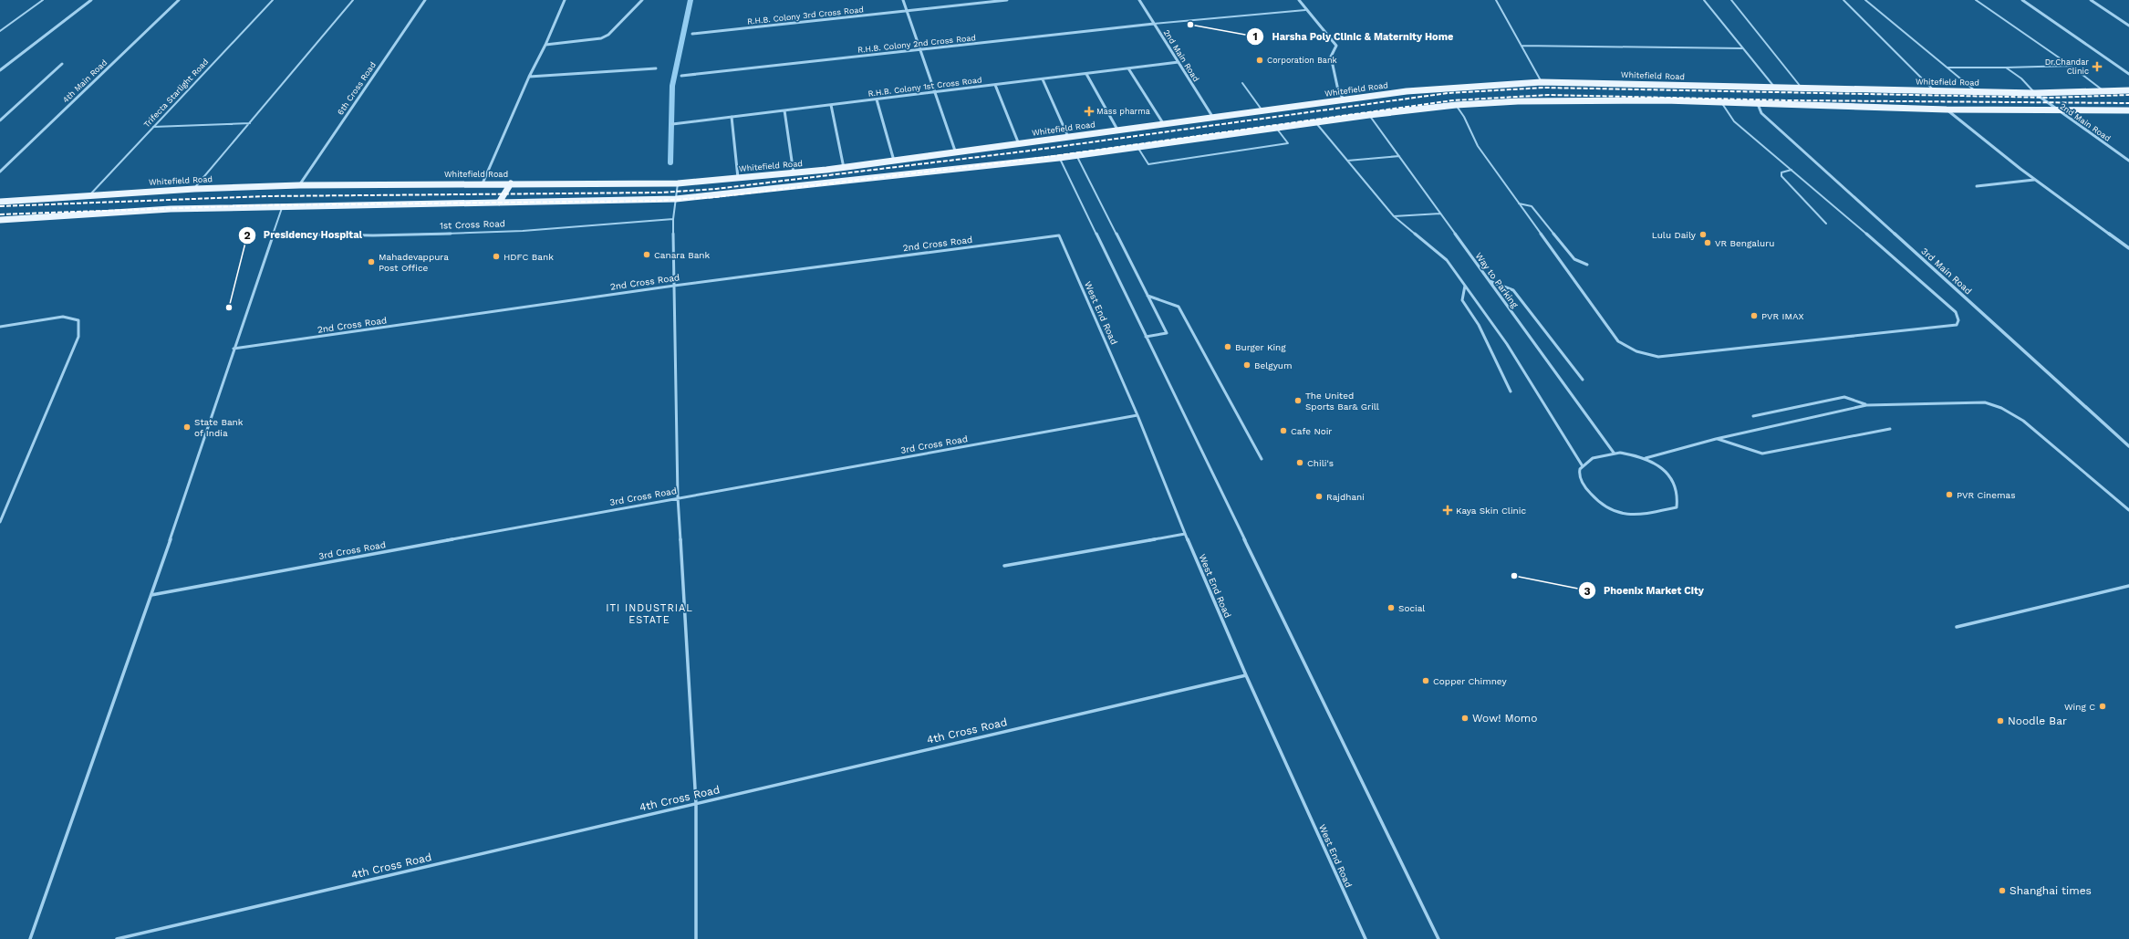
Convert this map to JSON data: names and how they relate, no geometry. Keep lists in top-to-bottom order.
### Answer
{
  "streets": {
    "main road": ["Whitefield Road"],
    "street": [
      "R.H.B. Colony 3rd Cross Road",
      "R.H.B. Colony 2nd Cross Road",
      "2nd Main Road",
      "4th Main Road",
      "R.H.B. Colony 1st Cross Road",
      "6th Cross Road",
      "3rd Main Road"
    ],
    "lane": [
      "Trifecta Starlight Road",
      "1st Cross Road",
      "2nd Cross Road",
      "Way to Parking",
      "West End Road",
      "3rd Cross Road",
      "4th Cross Road"
    ]
  },
  "crossings": [
    ["R.H.B. Colony 2nd Cross Road", "2nd Main Road"],
    ["2nd Main Road", "Whitefield Road"],
    ["2nd Main Road", "R.H.B. Colony 1st Cross Road"],
    ["Whitefield Road", "6th Cross Road"],
    ["Whitefield Road", "Trifecta Starlight Road"],
    ["2nd Cross Road", "West End Road"],
    ["West End Road", "3rd Cross Road"],
    ["West End Road", "4th Cross Road"]
  ],
  "districts": ["ITI INDUSTRIAL ESTATE"],
  "places": {
    "other": [
      "Harsha Poly Clinic & Maternity Home",
      "Corporation Bank",
      "Lulu Daily",
      "VR Bengaluru",
      "Canara Bank",
      "HDFC Bank",
      "Mahadevappura Post Office",
      "Presidency Hospital",
      "PVR IMAX",
      "Burger King",
      "Belgyum",
      "The United Sports Bar& Grill",
      "State Bank of India",
      "Cafe Noir",
      "Chili's",
      "PVR Cinemas",
      "Rajdhani",
      "Phoenix Market City",
      "Social",
      "Copper Chimney",
      "Wing C",
      "Wow! Momo",
      "Noodle Bar",
      "Shanghai times"
    ],
    "health": ["Dr.Chandar Clinic", "Mass pharma", "Kaya Skin Clinic"]
  }
}
